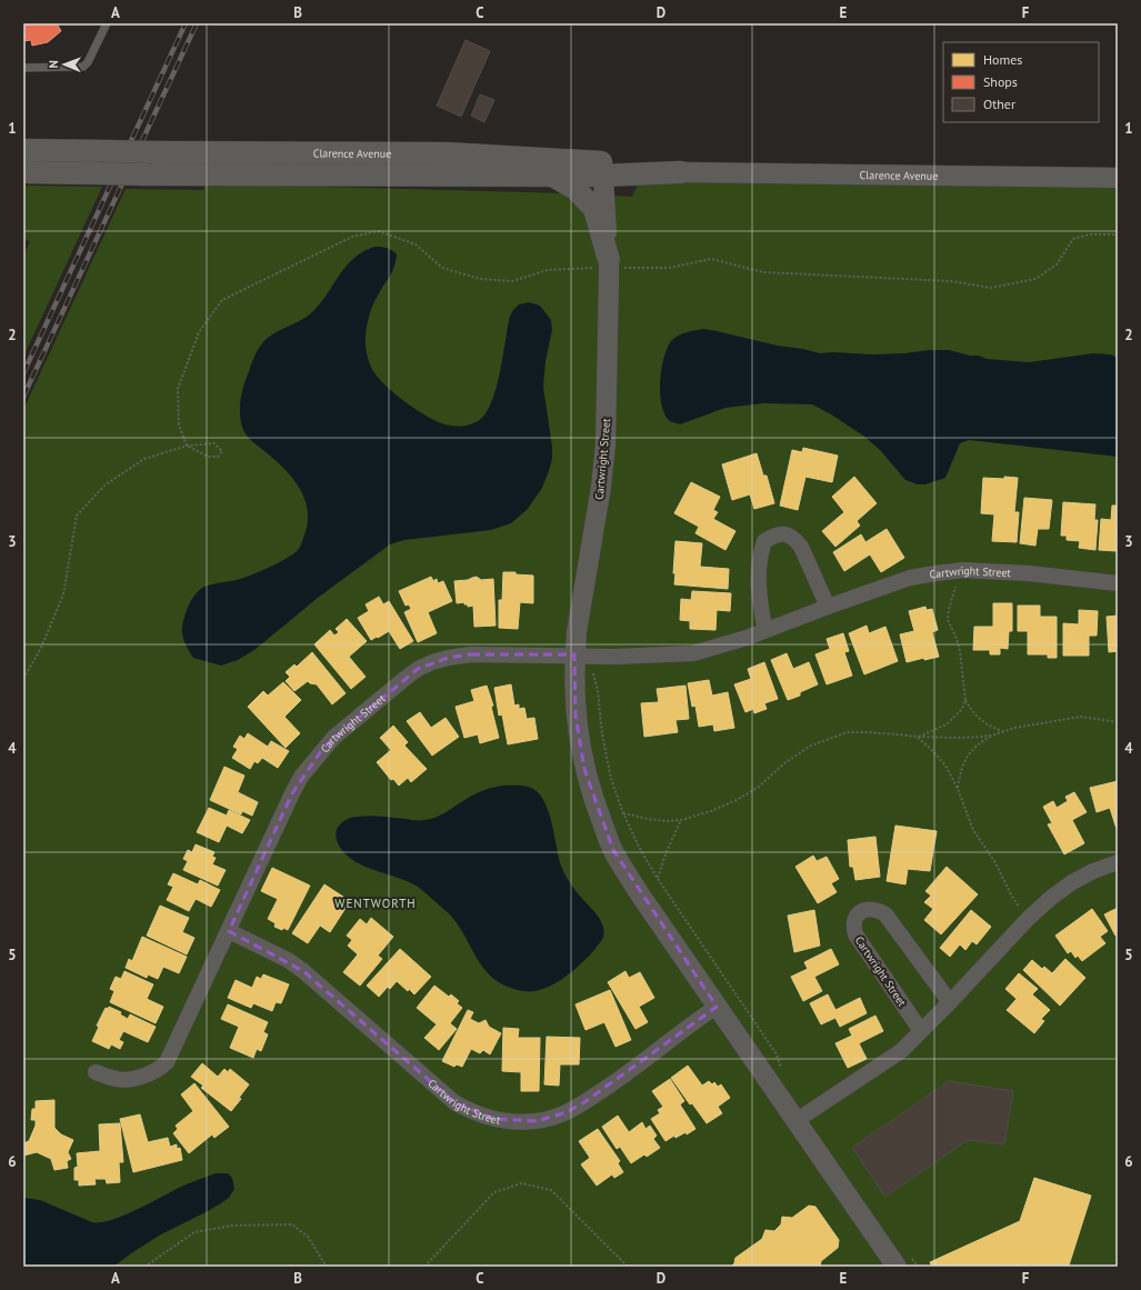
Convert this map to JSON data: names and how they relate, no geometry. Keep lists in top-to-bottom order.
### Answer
{
  "streets": {
    "main road": ["Clarence Avenue"],
    "street": ["Cartwright Street"]
  },
  "crossings": [
    ["Clarence Avenue", "Cartwright Street"]
  ],
  "districts": ["WENTWORTH"],
  "legend": ["Homes", "Shops", "Other"],
  "north": "left",
  "grid": {
    "columns": [
      "A",
      "B",
      "C",
      "D",
      "E",
      "F"
    ],
    "rows": [
      "1",
      "2",
      "3",
      "4",
      "5",
      "6"
    ]
  }
}
